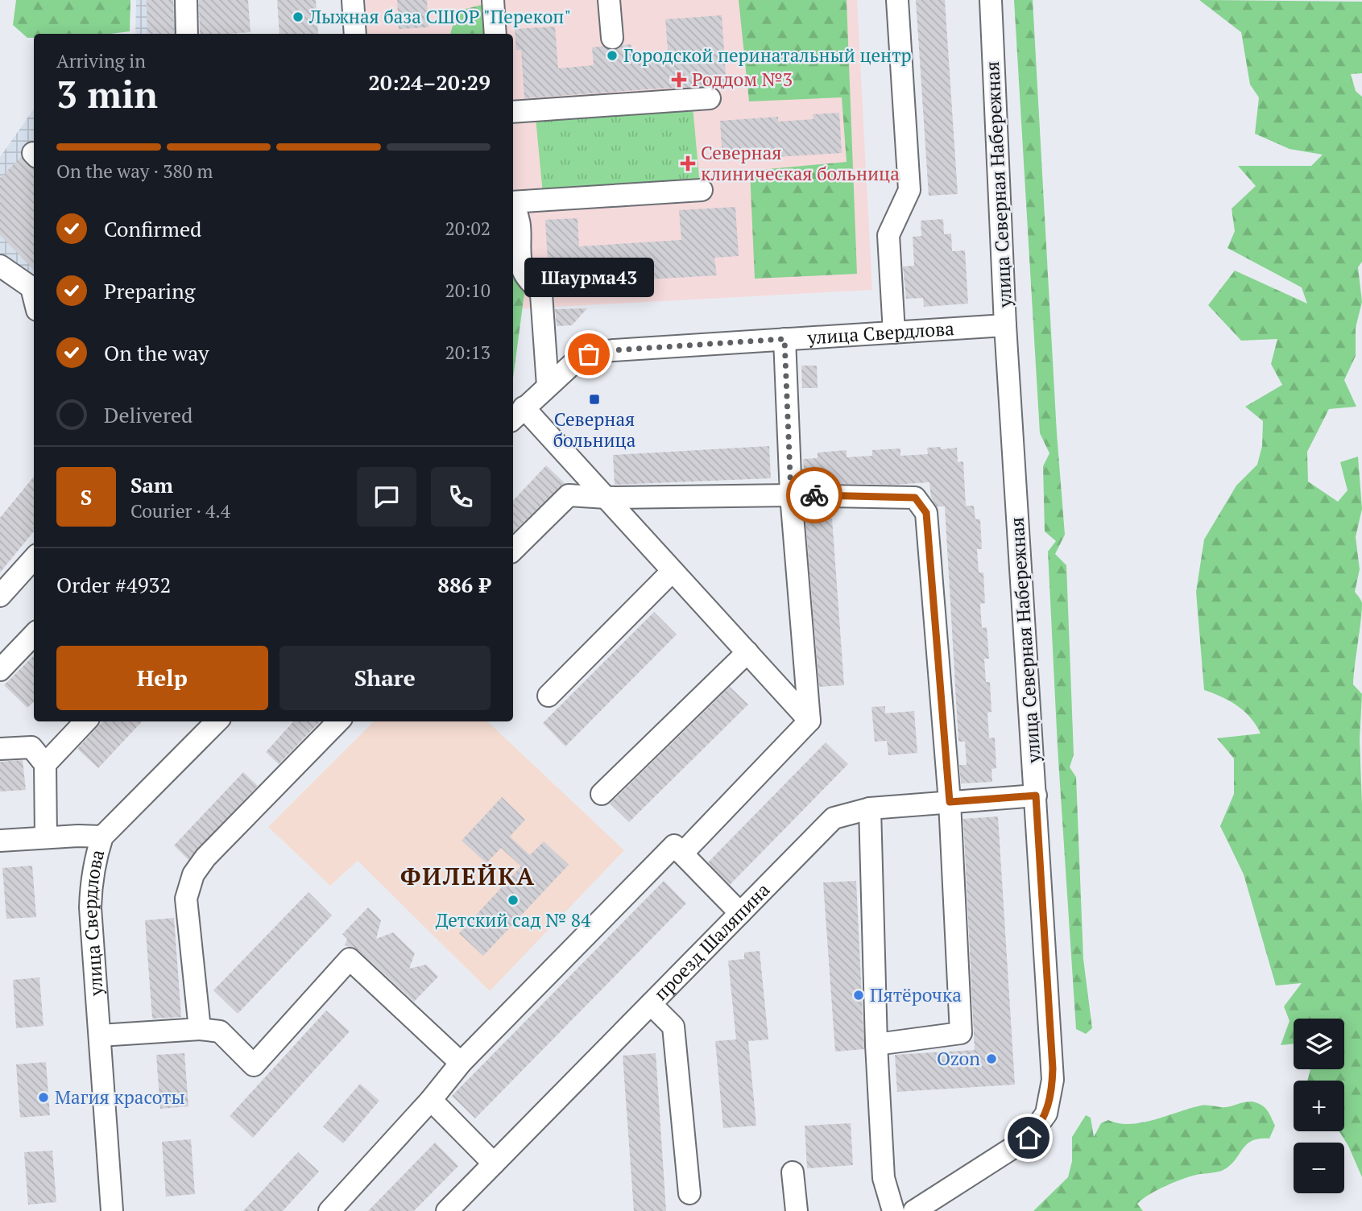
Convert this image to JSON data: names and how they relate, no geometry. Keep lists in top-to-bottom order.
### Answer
{
  "streets": {
    "street": ["улица Северная Набережная", "улица Свердлова", "проезд Шаляпина"]
  },
  "crossings": [
    ["улица Северная Набережная", "улица Свердлова"],
    ["улица Северная Набережная", "проезд Шаляпина"]
  ],
  "districts": ["ФИЛЕЙКА"],
  "places": {
    "other": [
      "Лыжная база СШОР \"Перекоп\"",
      "Городской перинатальный центр",
      "Шаурма43",
      "Детский сад № 84",
      "Пятёрочка",
      "Ozon",
      "Магия красоты"
    ],
    "health": ["Роддом №3", "Северная клиническая больница"],
    "transit": ["Северная больница"]
  },
  "page": {
    "heading": ["3 min", "Arriving in", "20:24–20:29"],
    "panel": [
      "Sam",
      "Courier · 4.4",
      "Order #4932",
      "886 ₽"
    ],
    "bar": "On the way · 380 m",
    "list": [
      ["Confirmed", "20:02"],
      ["Preparing", "20:10"],
      ["On the way", "20:13"],
      "Delivered"
    ],
    "bubble": "Шаурма43",
    "round": "S",
    "buttons": ["Help", "Share"],
    "map_buttons": ["+", "−"]
  }
}
